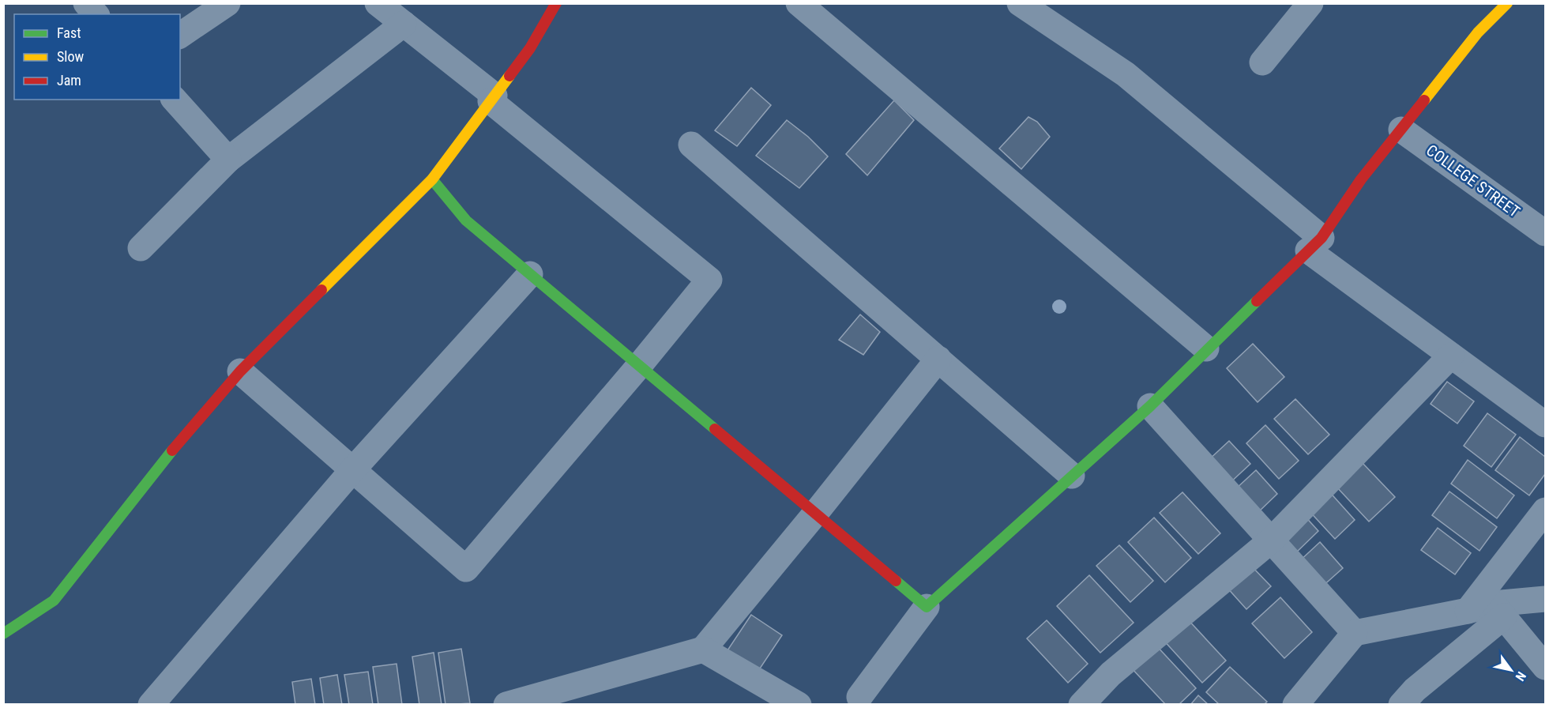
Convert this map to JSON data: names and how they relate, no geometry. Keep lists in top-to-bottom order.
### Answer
{
  "streets": {
    "street": ["COLLEGE STREET"]
  },
  "legend": ["Fast", "Slow", "Jam"],
  "north": "bottom right"
}
